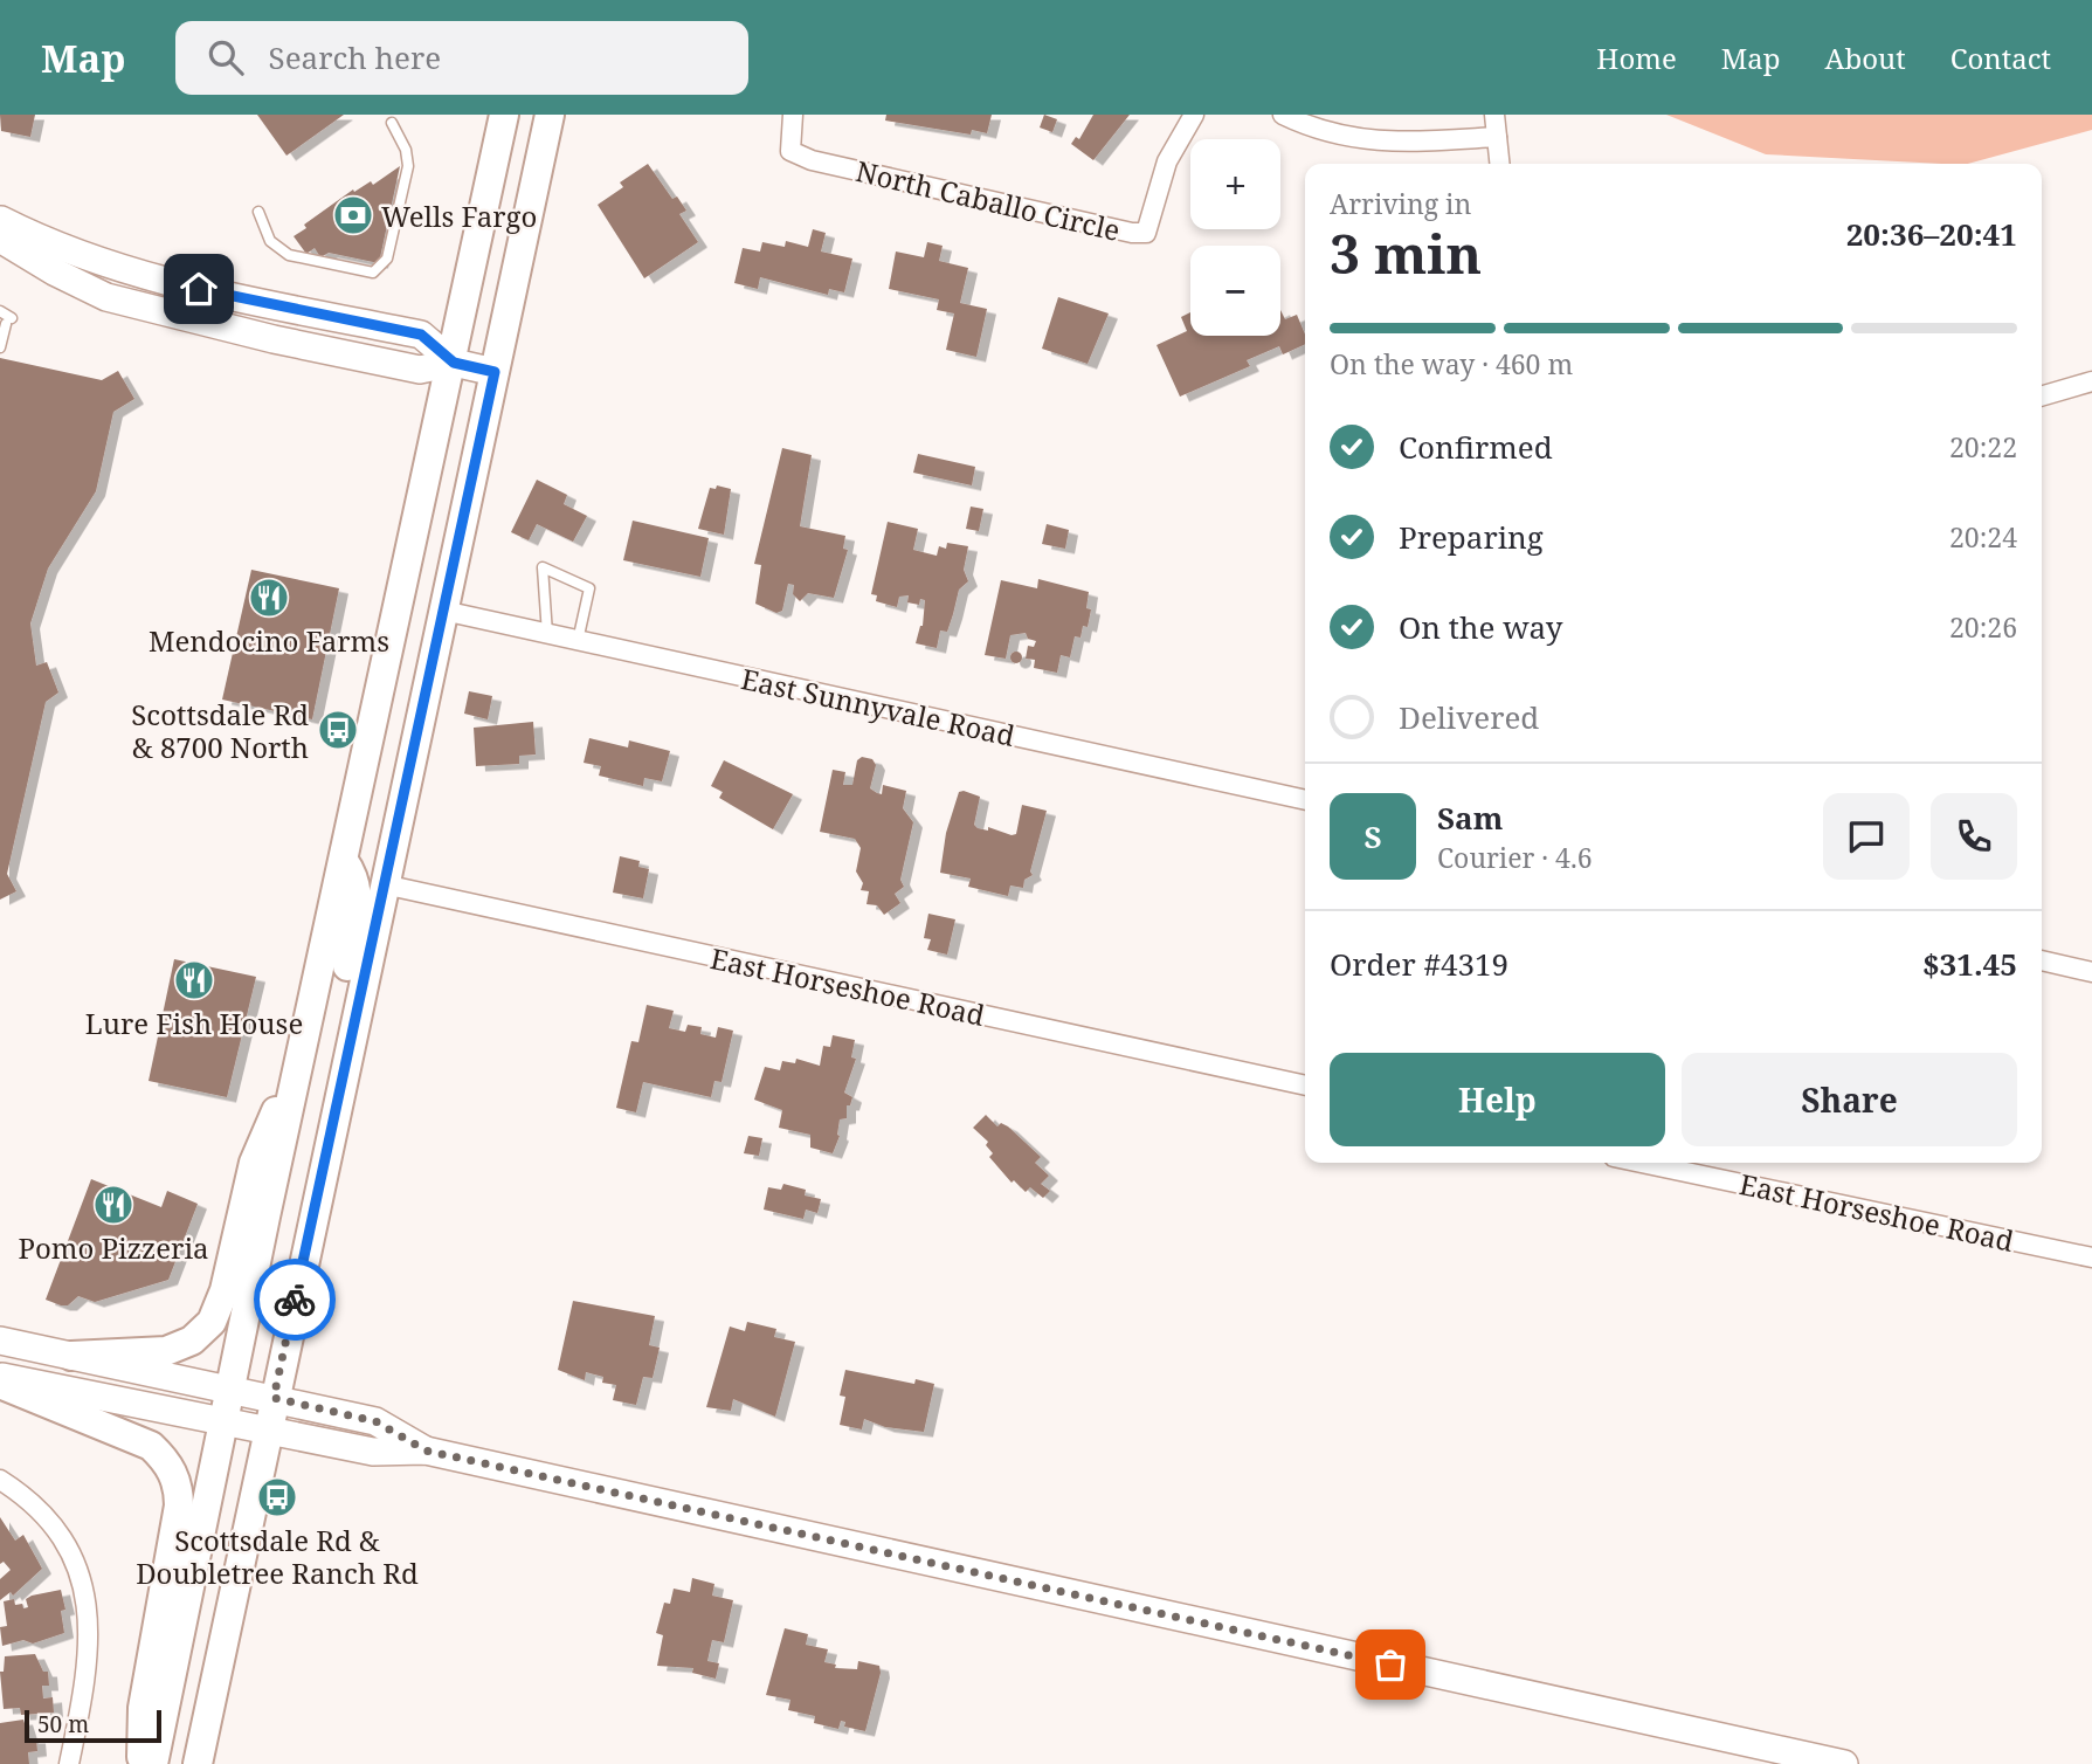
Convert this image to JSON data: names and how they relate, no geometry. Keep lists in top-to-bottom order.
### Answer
{
  "streets": {
    "street": ["North Caballo Circle", "East Sunnyvale Road", "East Horseshoe Road"]
  },
  "places": {
    "bank": ["Wells Fargo"],
    "restaurant": ["Mendocino Farms", "Lure Fish House", "Pomo Pizzeria"],
    "bus stop": ["Scottsdale Rd & 8700 North", "Scottsdale Rd & Doubletree Ranch Rd"]
  },
  "scale_bar": "50 m",
  "page": {
    "header": "Map",
    "search": "Search here",
    "nav": [
      "Home",
      "Map",
      "About",
      "Contact"
    ],
    "map_buttons": ["+", "−"],
    "heading": ["3 min", "Arriving in", "20:36–20:41"],
    "panel": [
      "Sam",
      "Courier · 4.6",
      "Order #4319",
      "$31.45"
    ],
    "bar": "On the way · 460 m",
    "list": [
      ["Confirmed", "20:22"],
      ["Preparing", "20:24"],
      ["On the way", "20:26"],
      "Delivered"
    ],
    "round": "S",
    "buttons": ["Help", "Share"],
    "scale": "50 m"
  }
}
